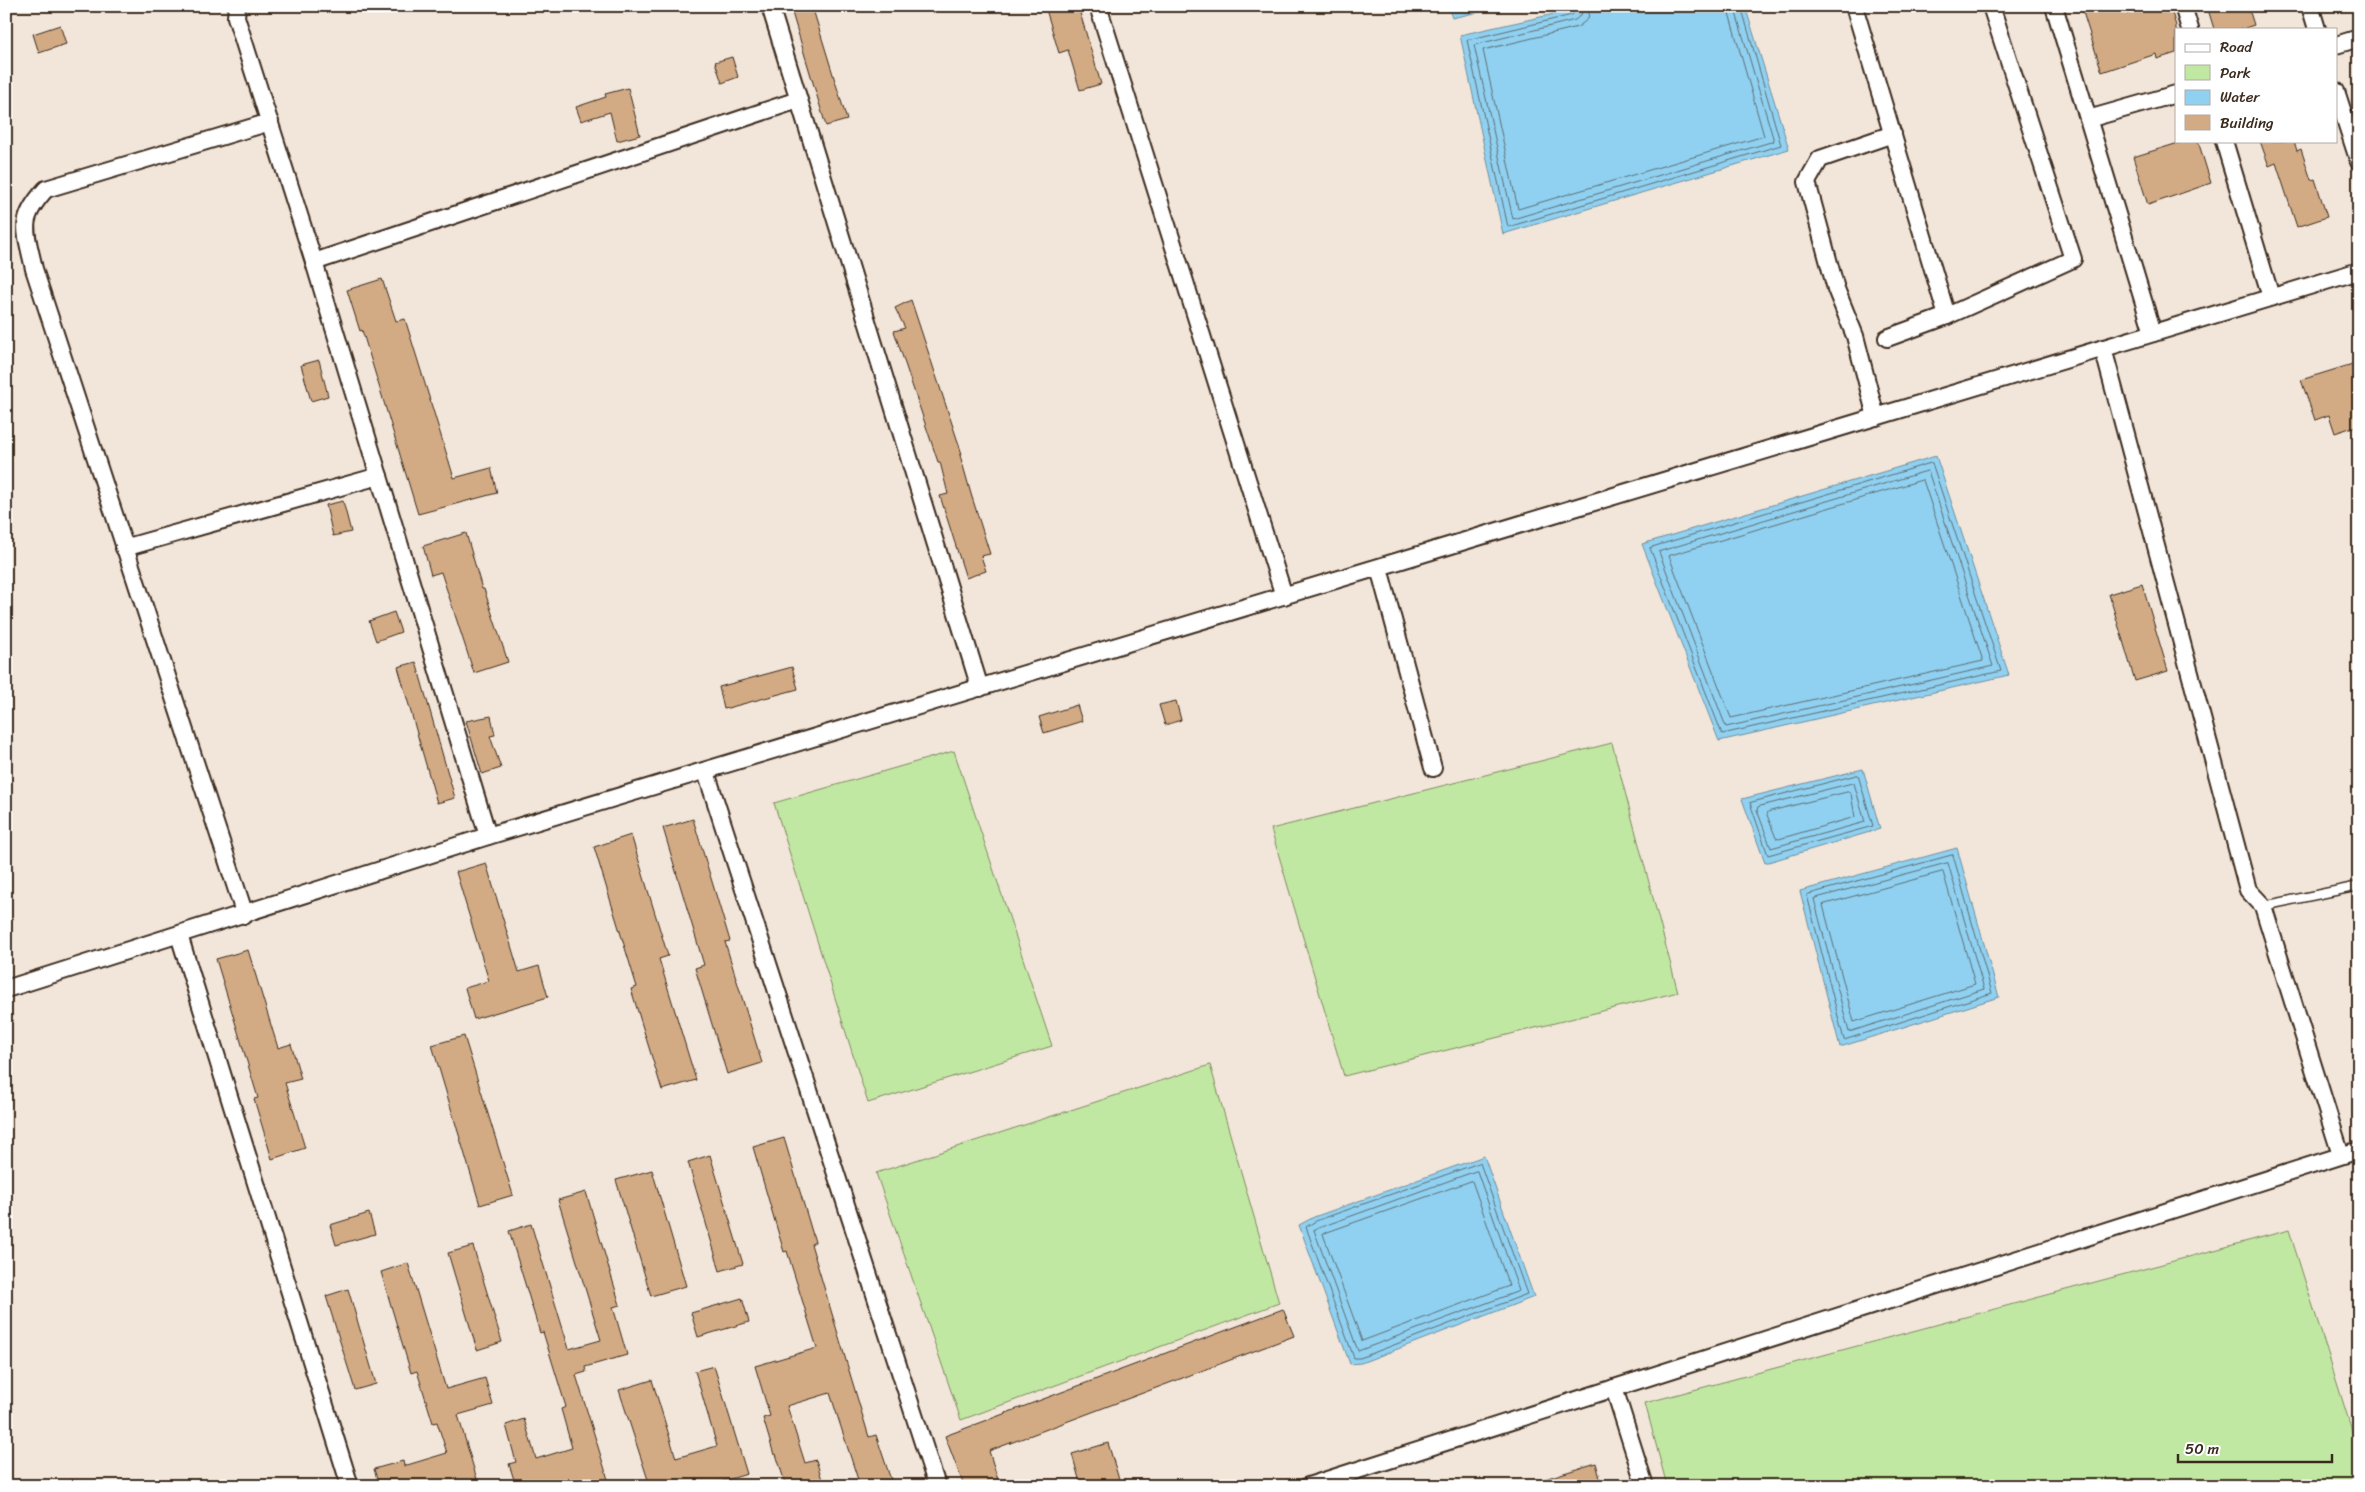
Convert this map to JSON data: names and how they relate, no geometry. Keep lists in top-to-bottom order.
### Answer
{
  "legend": [
    "Road",
    "Park",
    "Water",
    "Building"
  ],
  "scale_bar": "50 m"
}
